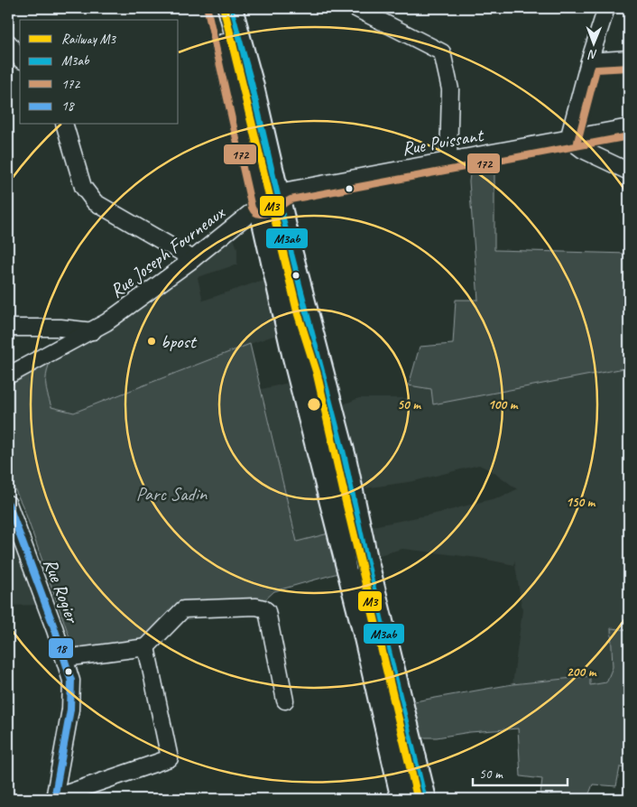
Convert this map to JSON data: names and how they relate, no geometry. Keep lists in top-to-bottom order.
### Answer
{
  "streets": {
    "street": ["Rue Puissant", "Rue Joseph Fourneaux", "Rue Rogier"]
  },
  "crossings": [
    ["Rue Puissant", "Rue Joseph Fourneaux"]
  ],
  "parks": ["Parc Sadin"],
  "places": ["bpost"],
  "lines": [
    "rail line M3",
    "transit line M3ab",
    "transit line 172",
    "transit line 18"
  ],
  "legend": [
    "Railway M3",
    "M3ab",
    "172",
    "18"
  ],
  "scale_bar": "50 m",
  "north": "bottom",
  "rings": [
    "50 m",
    "100 m",
    "150 m",
    "200 m"
  ]
}
